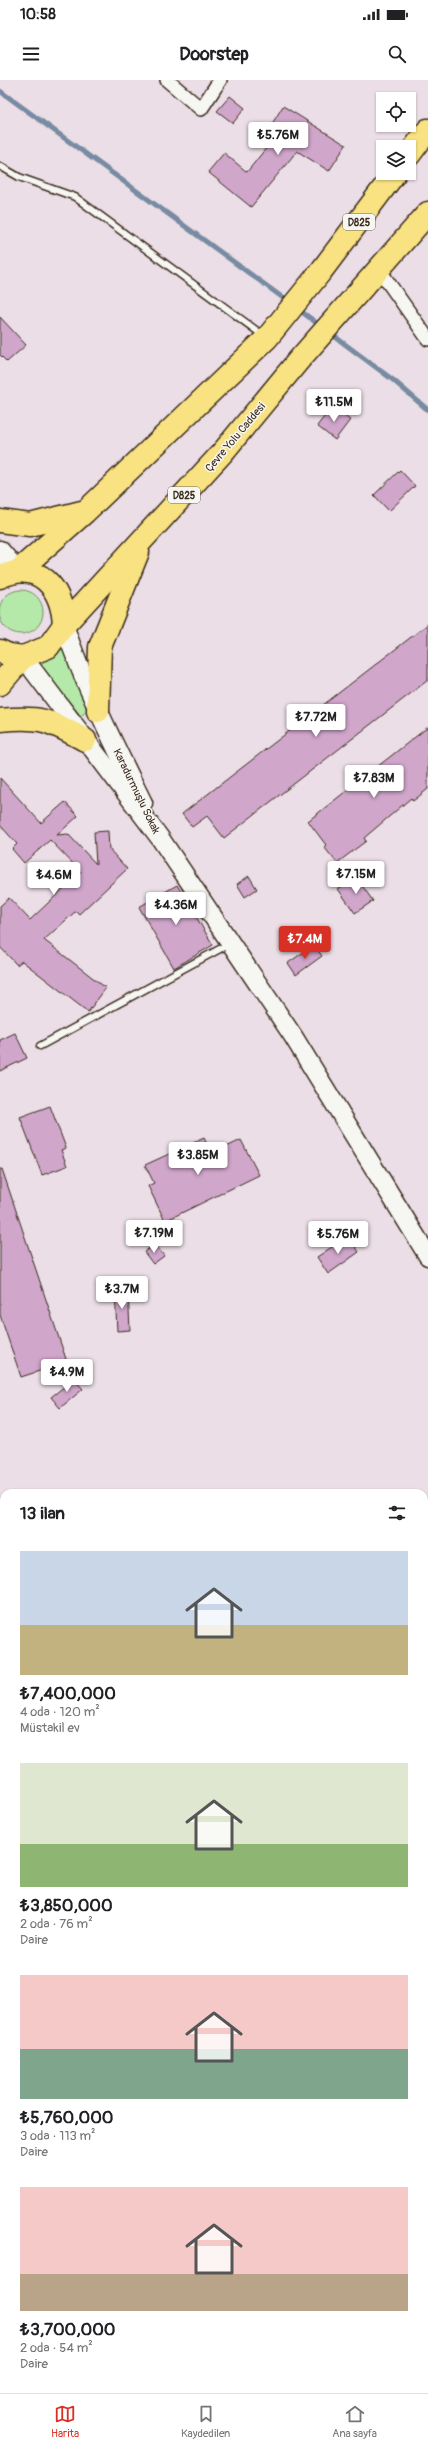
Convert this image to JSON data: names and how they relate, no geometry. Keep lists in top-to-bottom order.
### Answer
{
  "streets": {
    "highway": ["D825", "Çevre Yolu Caddesi"],
    "main road": ["Karadurmuşlu Sokak"]
  },
  "crossings": [
    ["Çevre Yolu Caddesi", "Karadurmuşlu Sokak"]
  ],
  "page": {
    "status": "10:58",
    "header": "Doorstep",
    "price": [
      "₺5.76M",
      "₺11.5M",
      "₺7.72M",
      "₺7.83M",
      "₺7.15M",
      "₺4.6M",
      "₺4.36M",
      "₺7.4M",
      "₺3.85M",
      "₺7.19M",
      "₺5.76M",
      "₺3.7M",
      "₺4.9M"
    ],
    "heading": "13 ilan",
    "list": [
      {
        "name": "₺7,400,000",
        "note": "4 oda · 120 m² · Müstakil ev"
      },
      {
        "name": "₺3,850,000",
        "note": "2 oda · 76 m² · Daire"
      },
      {
        "name": "₺5,760,000",
        "note": "3 oda · 113 m² · Daire"
      },
      {
        "name": "₺3,700,000",
        "note": "2 oda · 54 m² · Daire"
      }
    ],
    "tabs": ["Harita", "Kaydedilen", "Ana sayfa"]
  }
}
